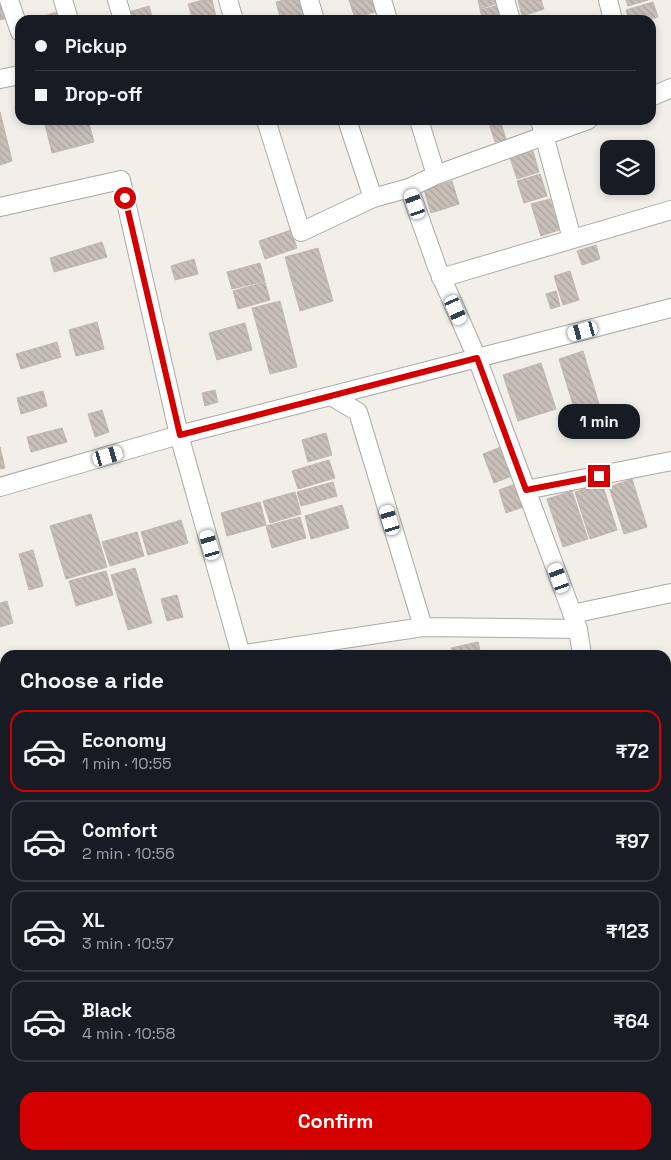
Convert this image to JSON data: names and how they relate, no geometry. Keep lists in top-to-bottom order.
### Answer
{
  "page": {
    "banner": ["Pickup", "Drop-off"],
    "bubble": "1 min",
    "heading": "Choose a ride",
    "list": [
      {
        "name": "Economy",
        "note": "1 min · 10:55",
        "value": "₹72"
      },
      {
        "name": "Comfort",
        "note": "2 min · 10:56",
        "value": "₹97"
      },
      {
        "name": "XL",
        "note": "3 min · 10:57",
        "value": "₹123"
      },
      {
        "name": "Black",
        "note": "4 min · 10:58",
        "value": "₹64"
      }
    ],
    "buttons": "Confirm"
  }
}
